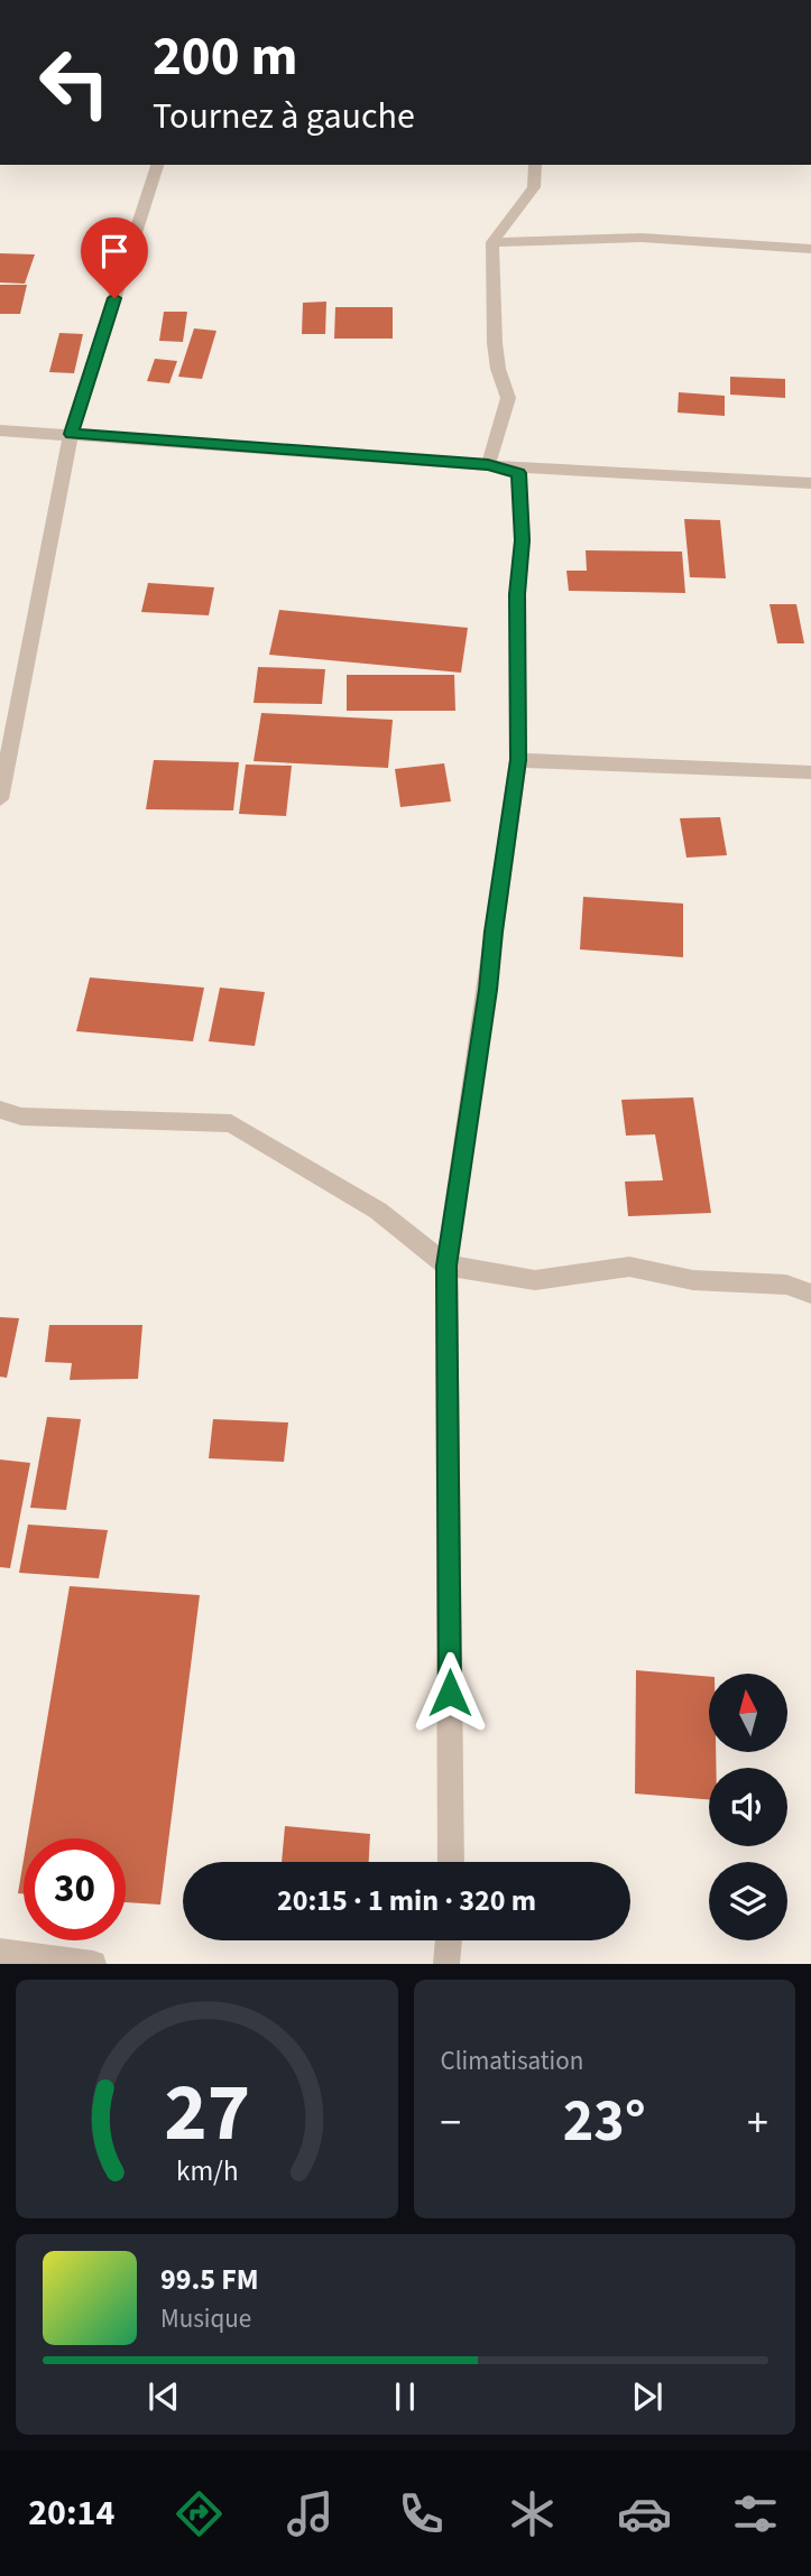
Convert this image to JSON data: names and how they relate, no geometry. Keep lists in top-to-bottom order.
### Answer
{
  "north": "top",
  "page": {
    "turn": ["200 m", "Tournez à gauche"],
    "limit": "30",
    "trip": "20:15 · 1 min · 320 m",
    "tile": "Climatisation",
    "heat": ["−", "23°", "+"],
    "song": ["99.5 FM", "Musique"],
    "tabs": "20:14",
    "gauge": ["27", "km/h"]
  }
}
